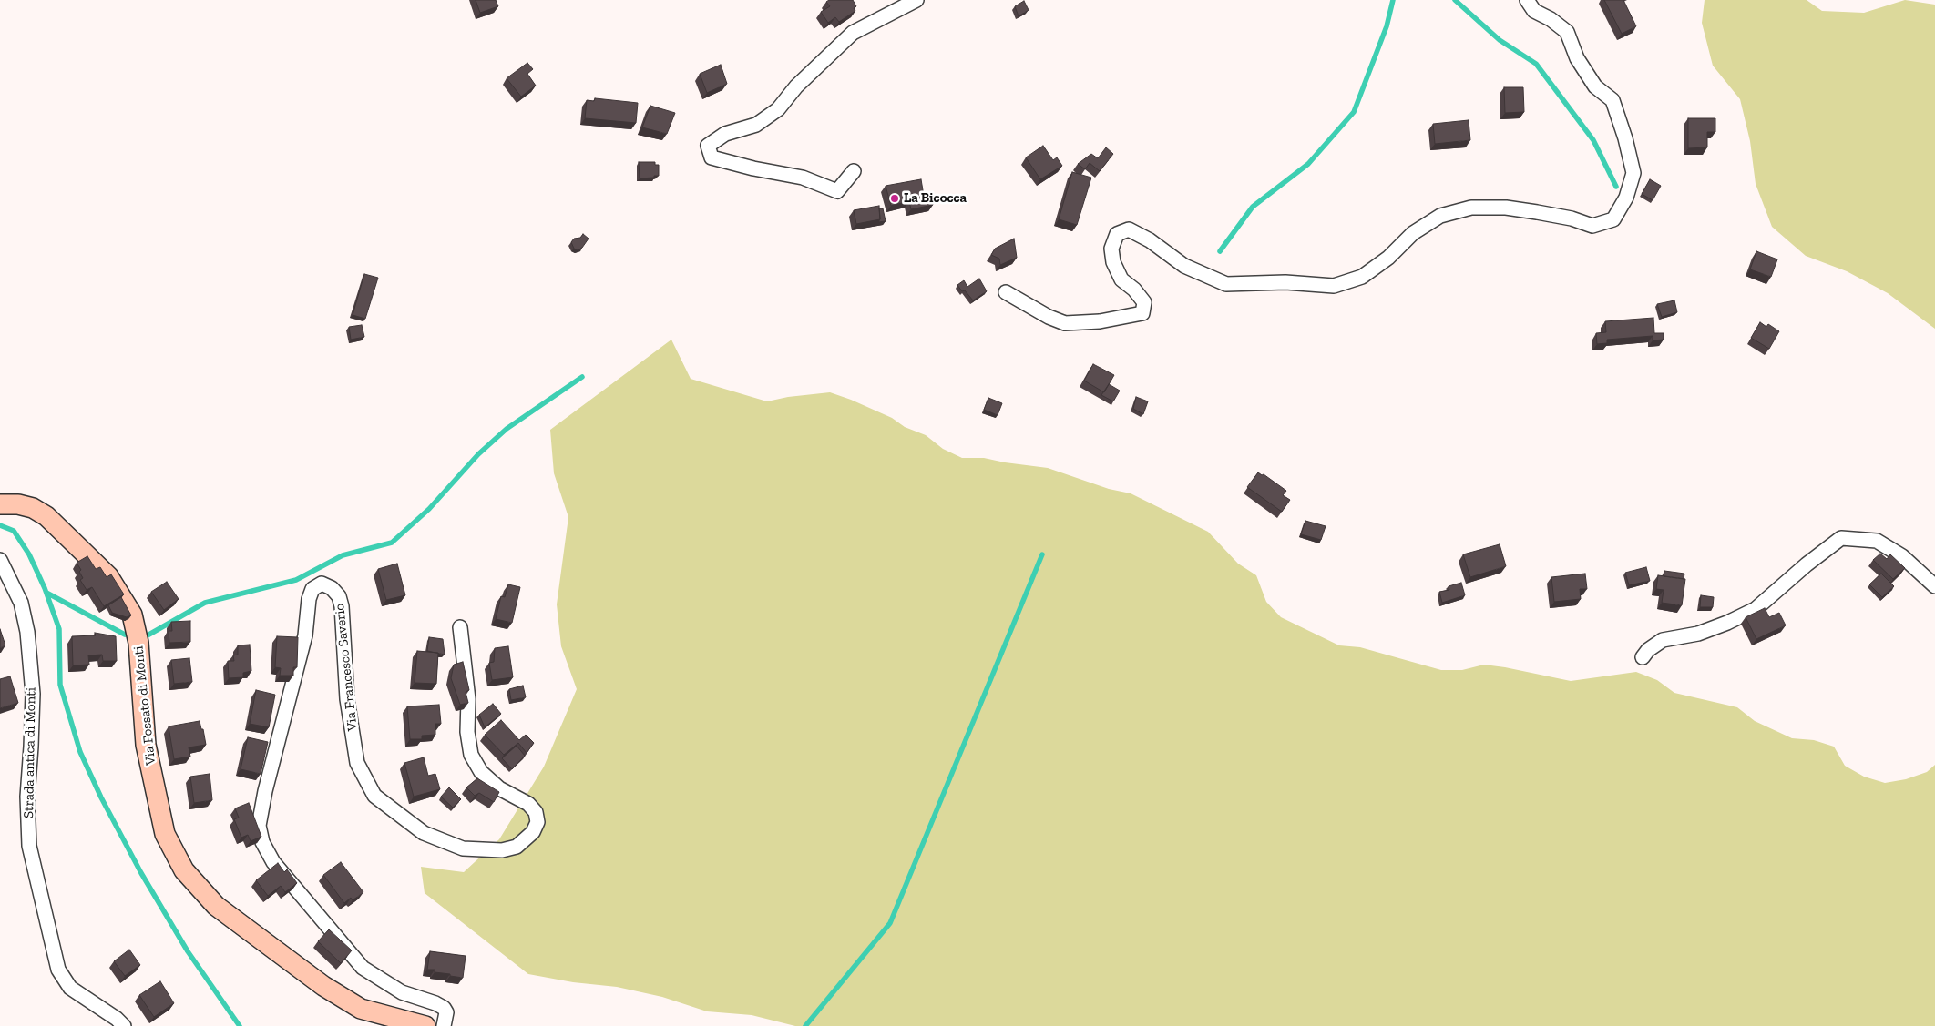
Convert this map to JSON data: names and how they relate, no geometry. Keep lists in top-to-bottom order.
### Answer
{
  "streets": {
    "street": ["Via Francesco Saverio", "Via Fossato di Monti", "Strada antica di Monti"]
  },
  "places": ["La Bicocca"]
}
